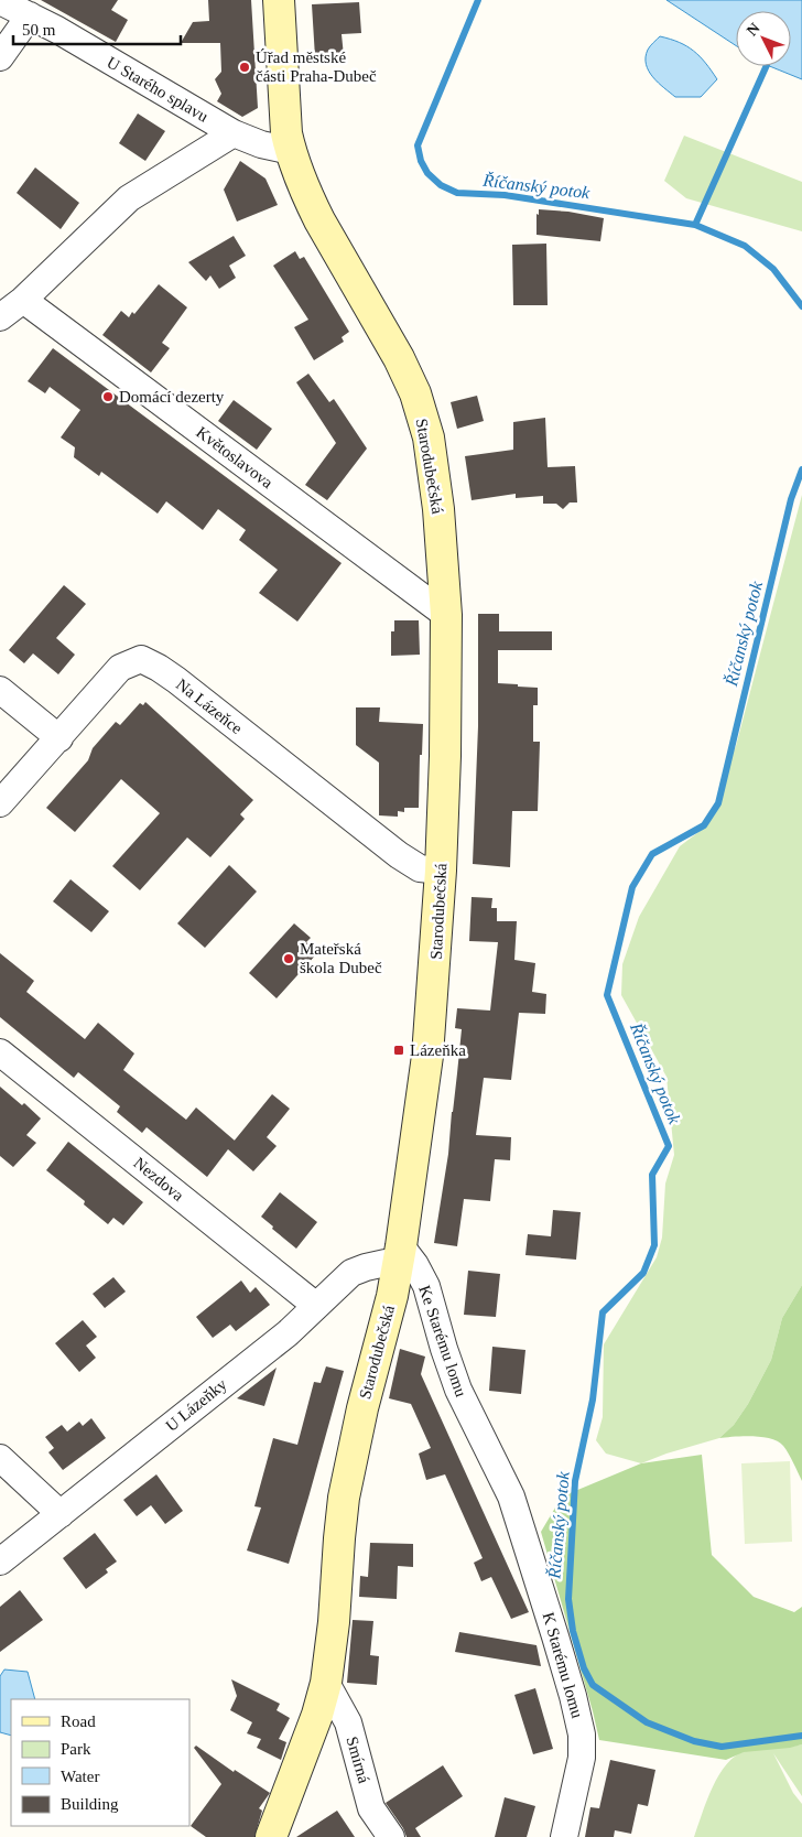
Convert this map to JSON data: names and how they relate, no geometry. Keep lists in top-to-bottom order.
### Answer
{
  "streets": {
    "street": [
      "U Starého splavu",
      "Květoslavova",
      "Starodubečská",
      "Na Lázeňce",
      "Nezdova",
      "Ke Starému lomu",
      "U Lázeňky",
      "K Starému lomu",
      "Smírná"
    ]
  },
  "crossings": [
    ["U Starého splavu", "Starodubečská"],
    ["Květoslavova", "Starodubečská"],
    ["Starodubečská", "Na Lázeňce"],
    ["Starodubečská", "Ke Starému lomu"],
    ["Starodubečská", "U Lázeňky"],
    ["Starodubečská", "Smírná"],
    ["Nezdova", "U Lázeňky"],
    ["Ke Starému lomu", "U Lázeňky"],
    ["Ke Starému lomu", "K Starému lomu"]
  ],
  "water": ["Říčanský potok"],
  "places": {
    "other": ["Úřad městské části Praha-Dubeč", "Domácí dezerty", "Mateřská škola Dubeč"],
    "transit": ["Lázeňka"]
  },
  "legend": [
    "Road",
    "Park",
    "Water",
    "Building"
  ],
  "scale_bar": "50 m",
  "north": "top left"
}
